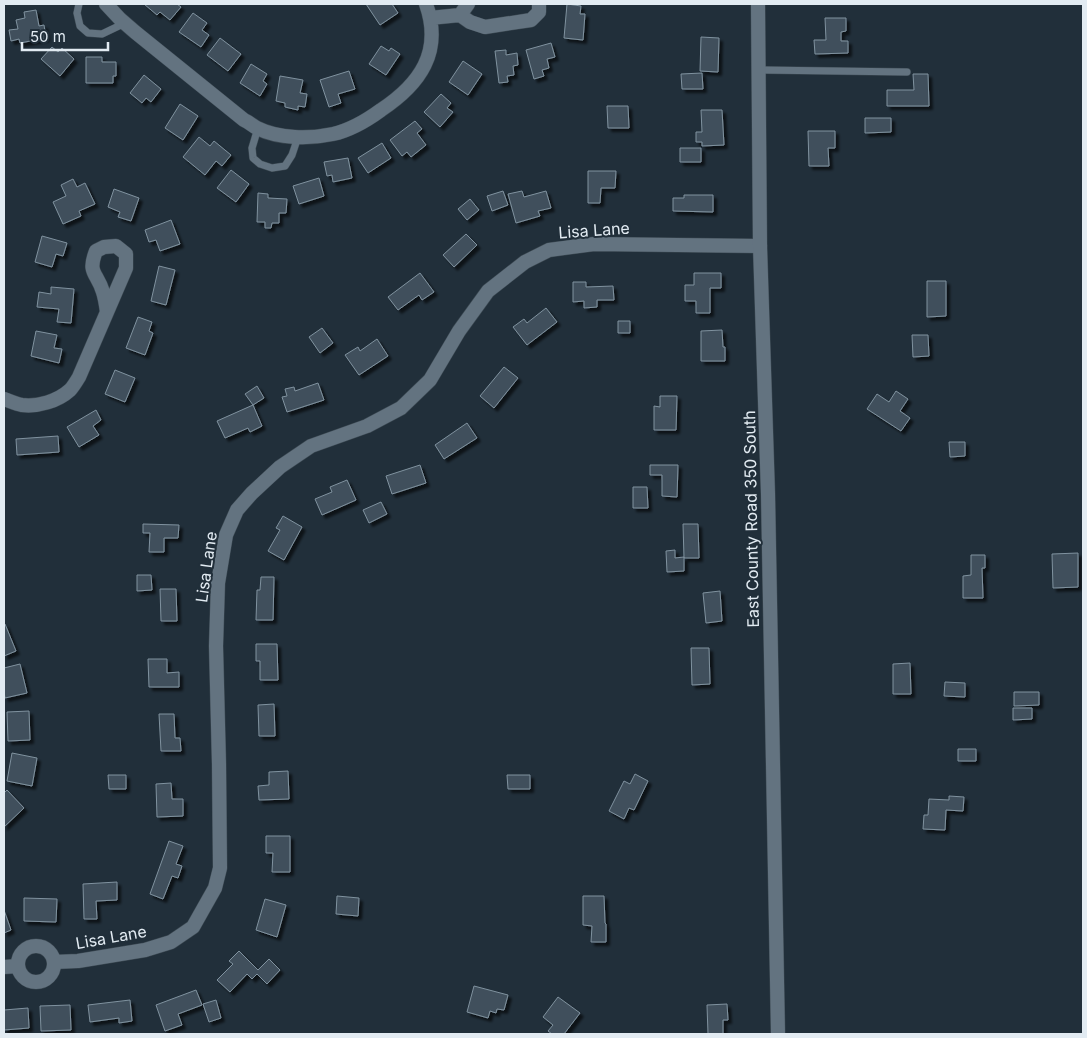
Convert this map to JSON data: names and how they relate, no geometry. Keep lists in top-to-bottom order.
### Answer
{
  "streets": {
    "street": ["Lisa Lane", "East County Road 350 South"]
  },
  "crossings": [
    ["Lisa Lane", "East County Road 350 South"]
  ],
  "scale_bar": "50 m"
}
